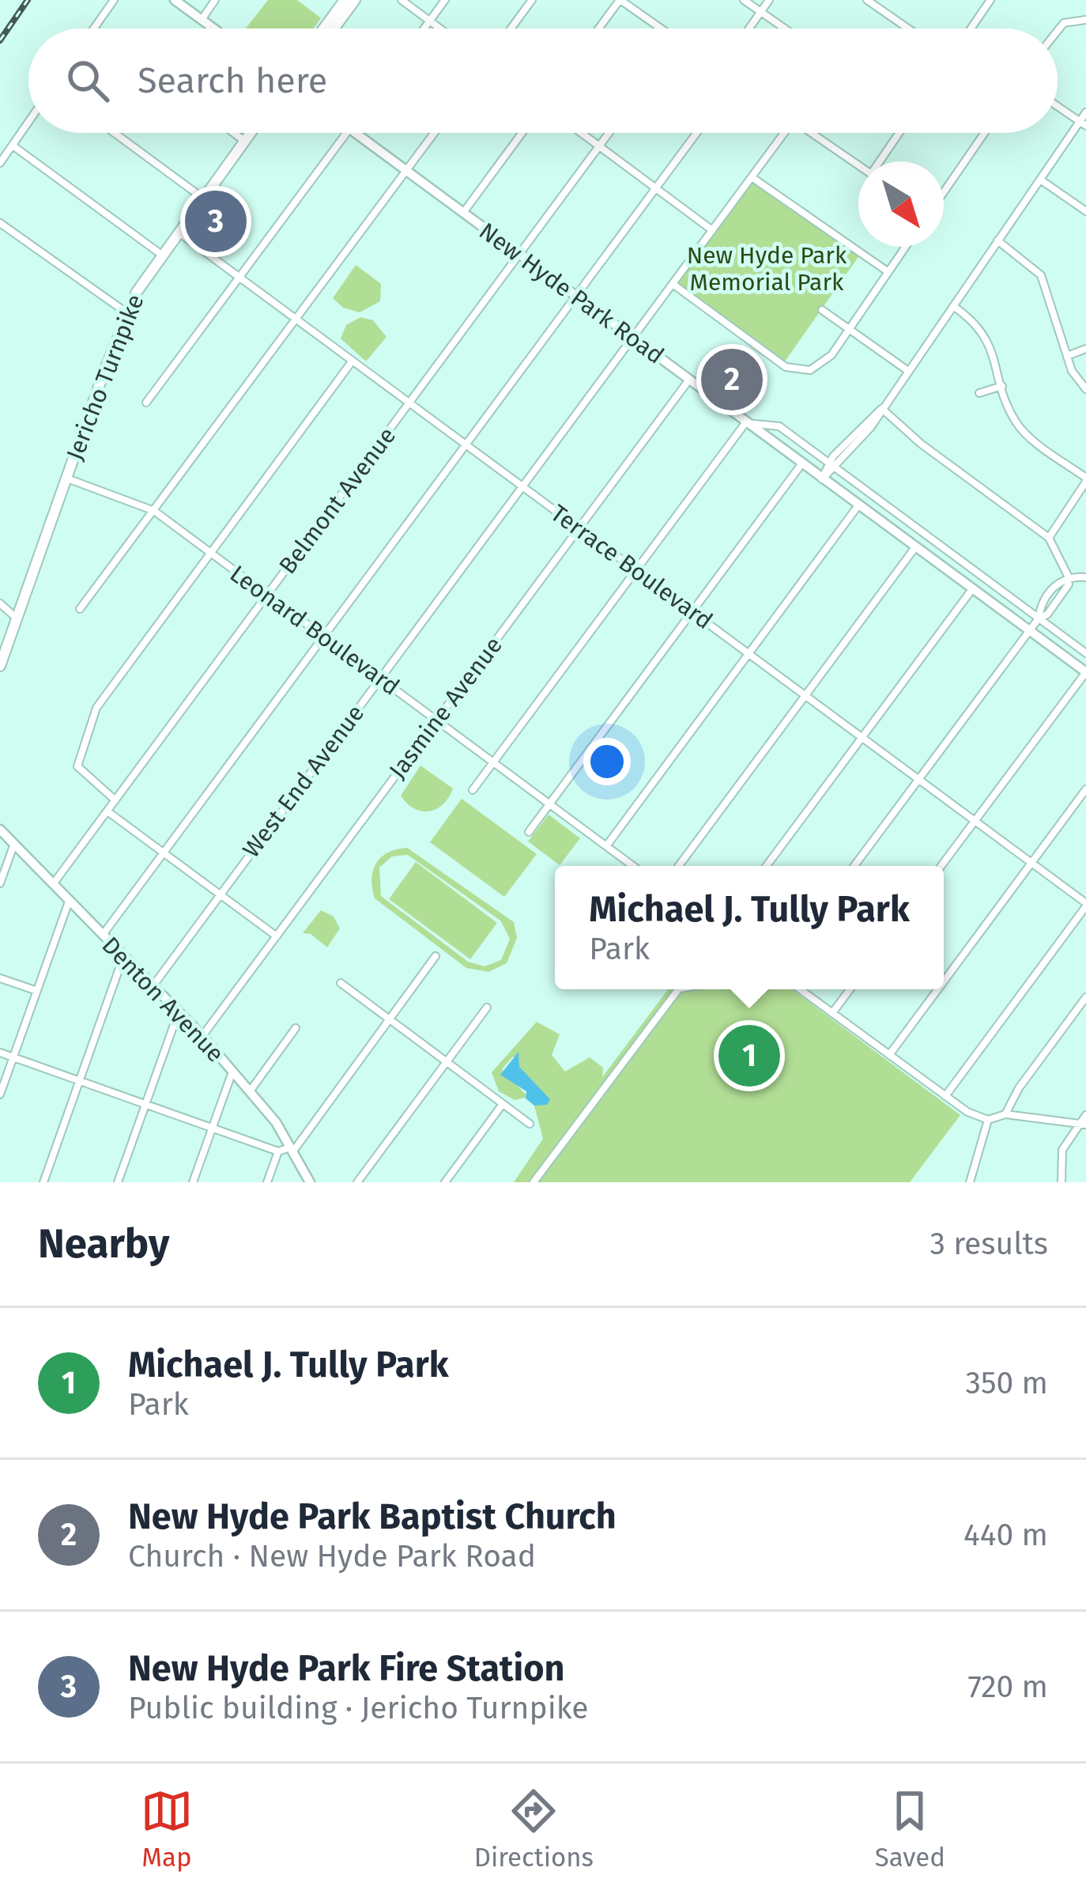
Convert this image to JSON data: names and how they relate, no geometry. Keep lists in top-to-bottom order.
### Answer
{
  "streets": {
    "main road": ["New Hyde Park Road", "Jericho Turnpike", "Denton Avenue"],
    "street": [
      "Belmont Avenue",
      "Terrace Boulevard",
      "Leonard Boulevard",
      "Jasmine Avenue",
      "West End Avenue"
    ]
  },
  "crossings": [
    ["New Hyde Park Road", "Belmont Avenue"],
    ["New Hyde Park Road", "Jasmine Avenue"],
    ["New Hyde Park Road", "West End Avenue"],
    ["Jericho Turnpike", "Terrace Boulevard"],
    ["Jericho Turnpike", "Leonard Boulevard"],
    ["Belmont Avenue", "Terrace Boulevard"],
    ["Belmont Avenue", "Leonard Boulevard"],
    ["Belmont Avenue", "Denton Avenue"],
    ["Terrace Boulevard", "Jasmine Avenue"],
    ["Terrace Boulevard", "West End Avenue"],
    ["Leonard Boulevard", "Jasmine Avenue"],
    ["Leonard Boulevard", "West End Avenue"],
    ["Jasmine Avenue", "Denton Avenue"],
    ["West End Avenue", "Denton Avenue"]
  ],
  "parks": ["New Hyde Park Memorial Park"],
  "north": "bottom right",
  "page": {
    "search": "Search here",
    "pins": ["3", "2", "1"],
    "popup": ["Michael J. Tully Park", "Park"],
    "heading": ["Nearby", "3 results"],
    "list": [
      {
        "mark": "1",
        "name": "Michael J. Tully Park",
        "note": "Park",
        "value": "350 m"
      },
      {
        "mark": "2",
        "name": "New Hyde Park Baptist Church",
        "note": "Church · New Hyde Park Road",
        "value": "440 m"
      },
      {
        "mark": "3",
        "name": "New Hyde Park Fire Station",
        "note": "Public building · Jericho Turnpike",
        "value": "720 m"
      }
    ],
    "nav": ["Map", "Directions", "Saved"]
  }
}
